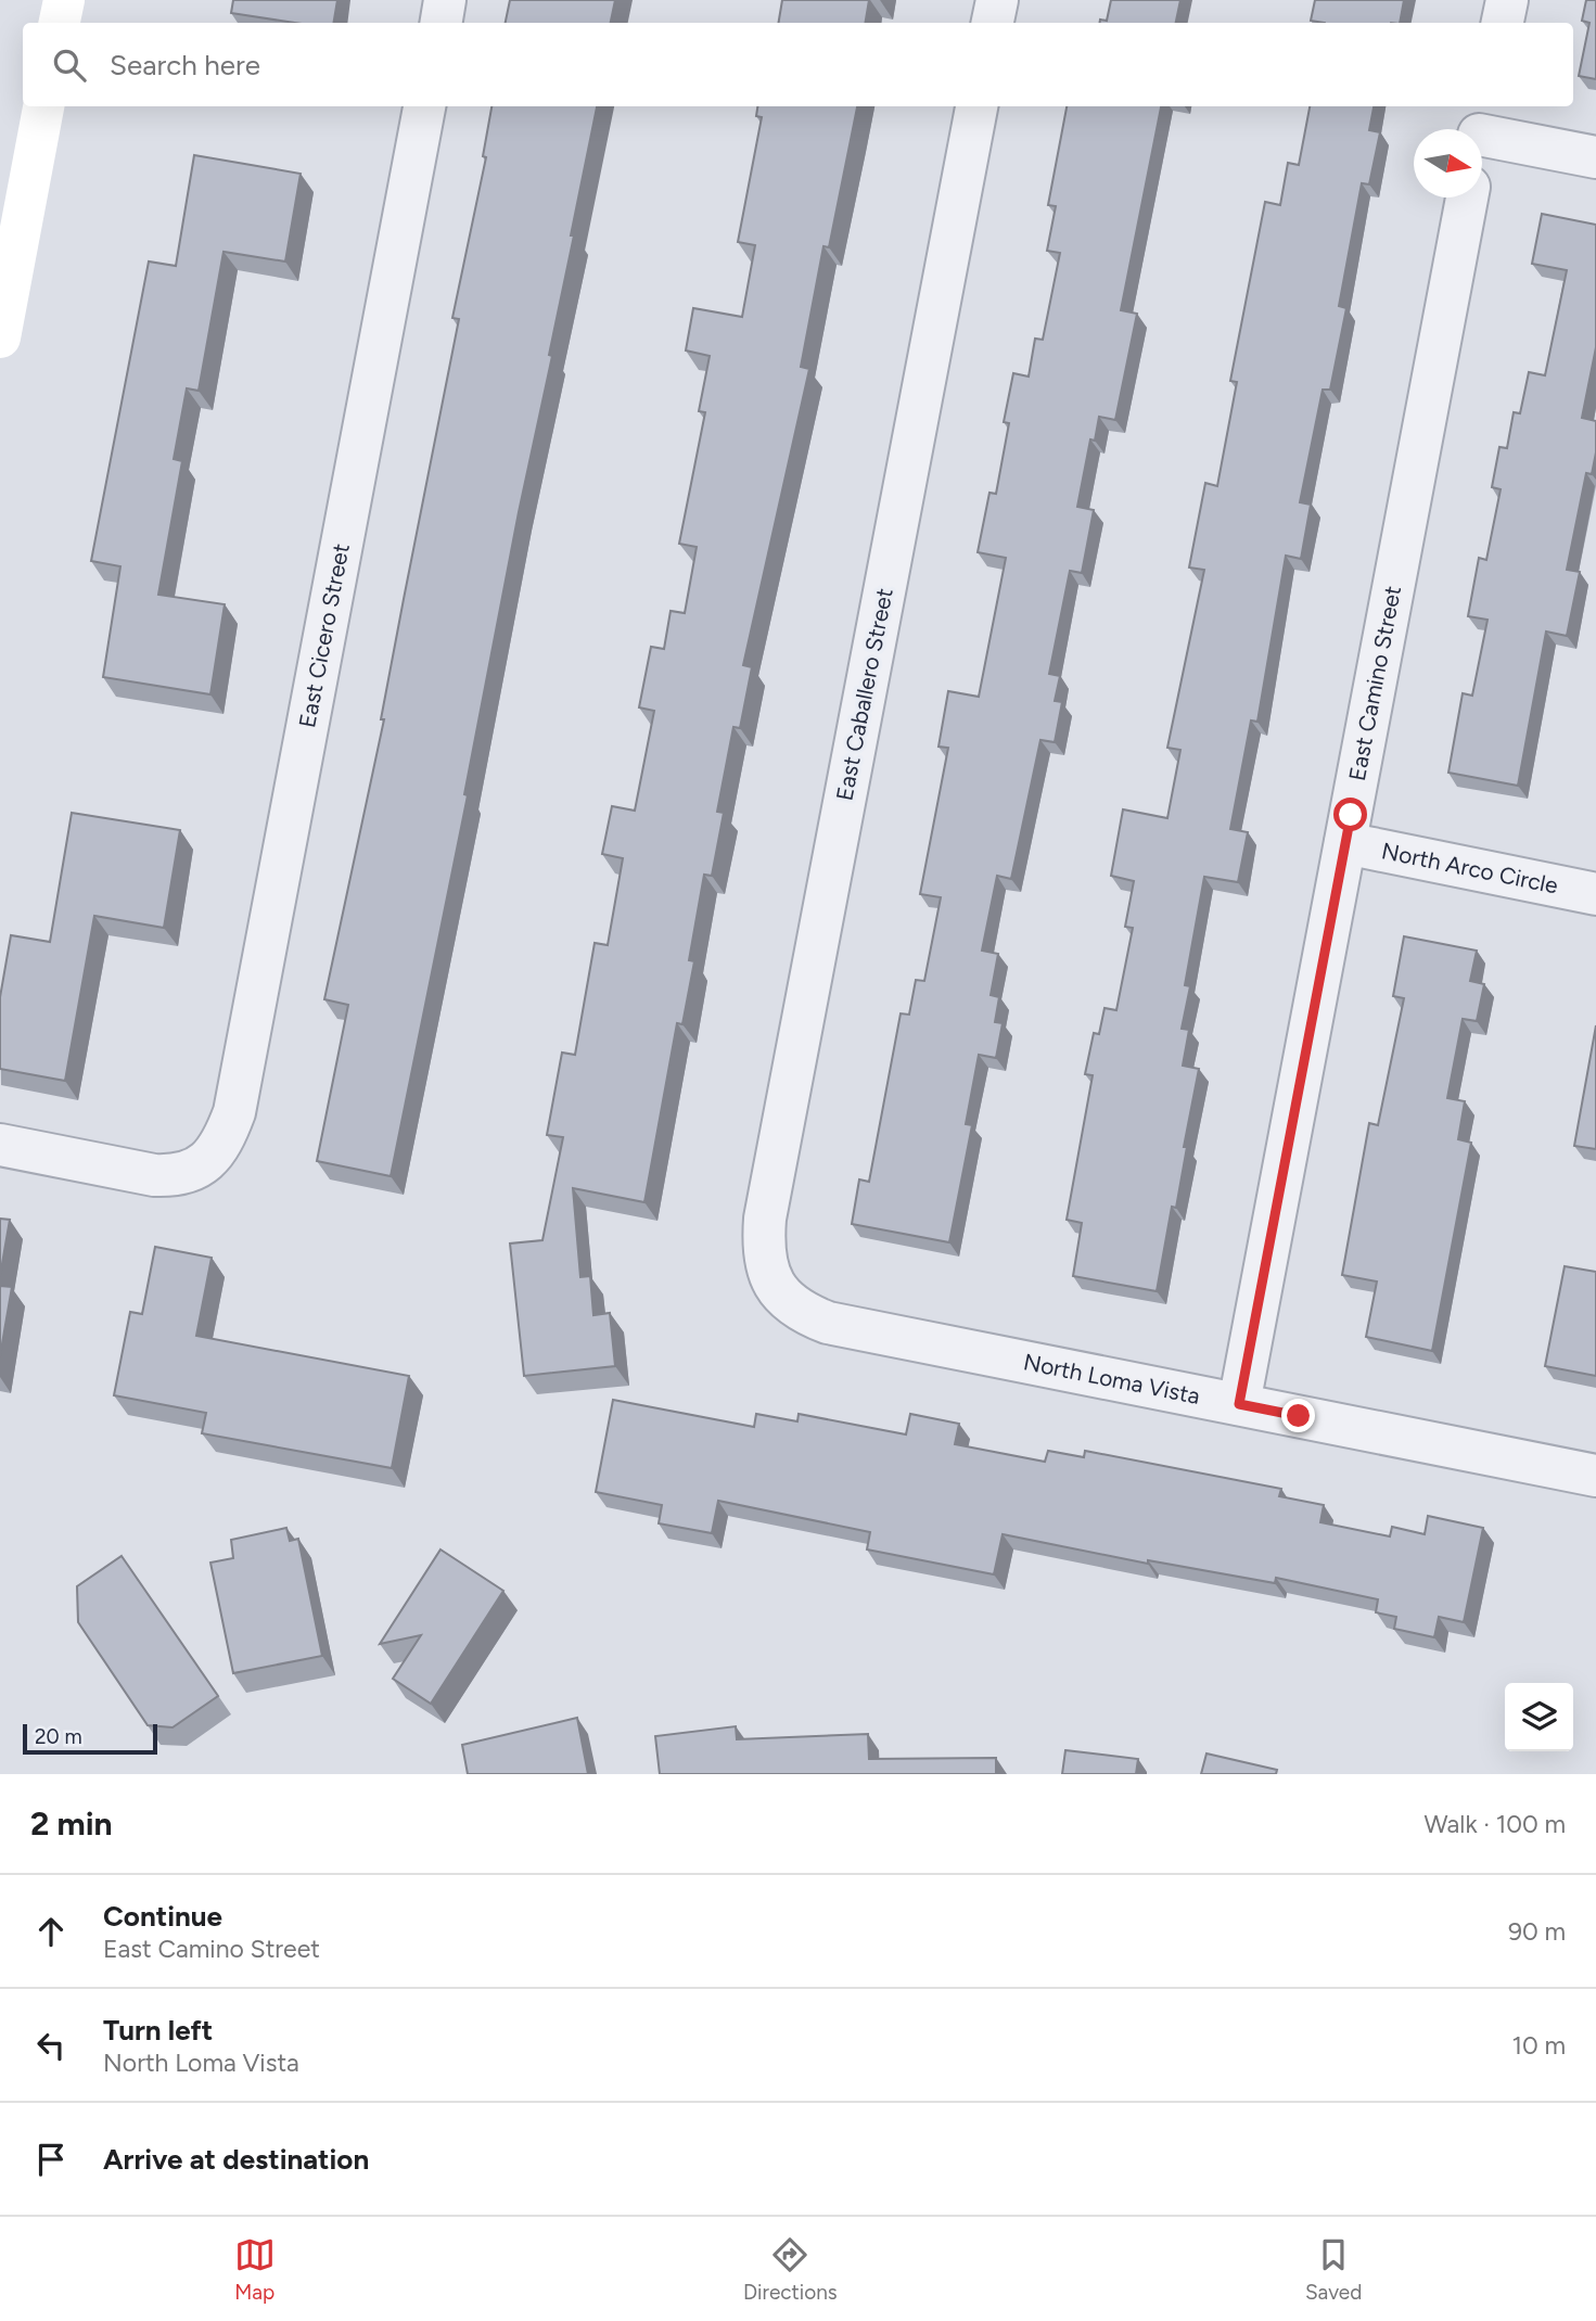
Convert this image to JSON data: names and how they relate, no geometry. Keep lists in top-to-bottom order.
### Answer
{
  "streets": {
    "street": [
      "East Cicero Street",
      "East Camino Street",
      "East Caballero Street",
      "North Arco Circle",
      "North Loma Vista"
    ]
  },
  "crossings": [
    ["East Camino Street", "North Arco Circle"],
    ["East Camino Street", "North Loma Vista"],
    ["East Caballero Street", "North Loma Vista"]
  ],
  "scale_bar": "20 m",
  "north": "right",
  "page": {
    "search": "Search here",
    "scale": "20 m",
    "heading": ["2 min", "Walk · 100 m"],
    "list": [
      ["Continue", "East Camino Street", "90 m"],
      ["Turn left", "North Loma Vista", "10 m"],
      "Arrive at destination"
    ],
    "nav": ["Map", "Directions", "Saved"]
  }
}
